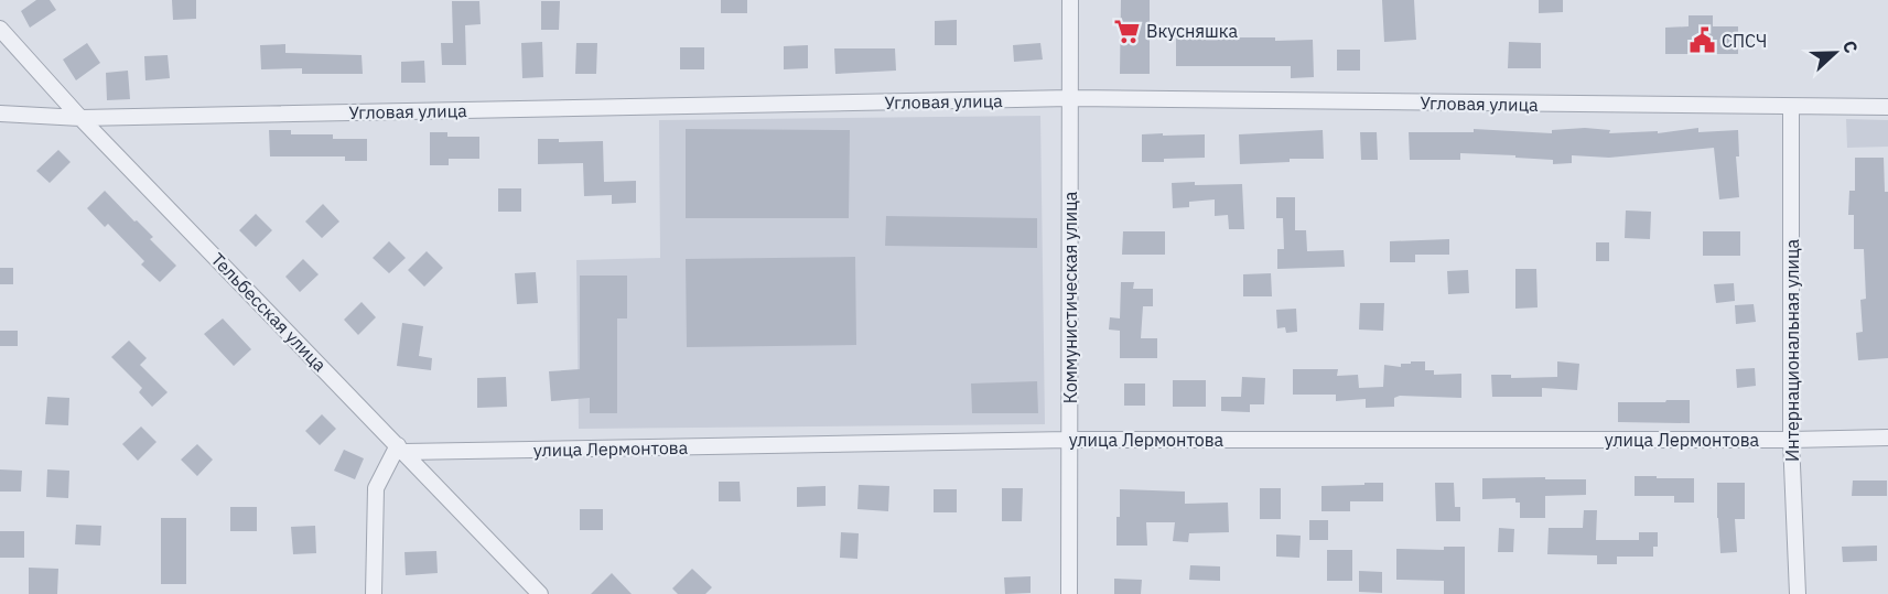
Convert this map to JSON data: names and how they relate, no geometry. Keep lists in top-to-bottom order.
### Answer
{
  "streets": {
    "street": [
      "Угловая улица",
      "Коммунистическая улица",
      "Тельбесская улица",
      "Интернациональная улица",
      "улица Лермонтова"
    ]
  },
  "crossings": [
    ["Угловая улица", "Коммунистическая улица"],
    ["Угловая улица", "Тельбесская улица"],
    ["Угловая улица", "Интернациональная улица"],
    ["Коммунистическая улица", "улица Лермонтова"],
    ["Тельбесская улица", "улица Лермонтова"],
    ["Интернациональная улица", "улица Лермонтова"]
  ],
  "places": {
    "supermarket": ["Вкусняшка"],
    "public building": ["СПСЧ"]
  },
  "north": "right"
}
